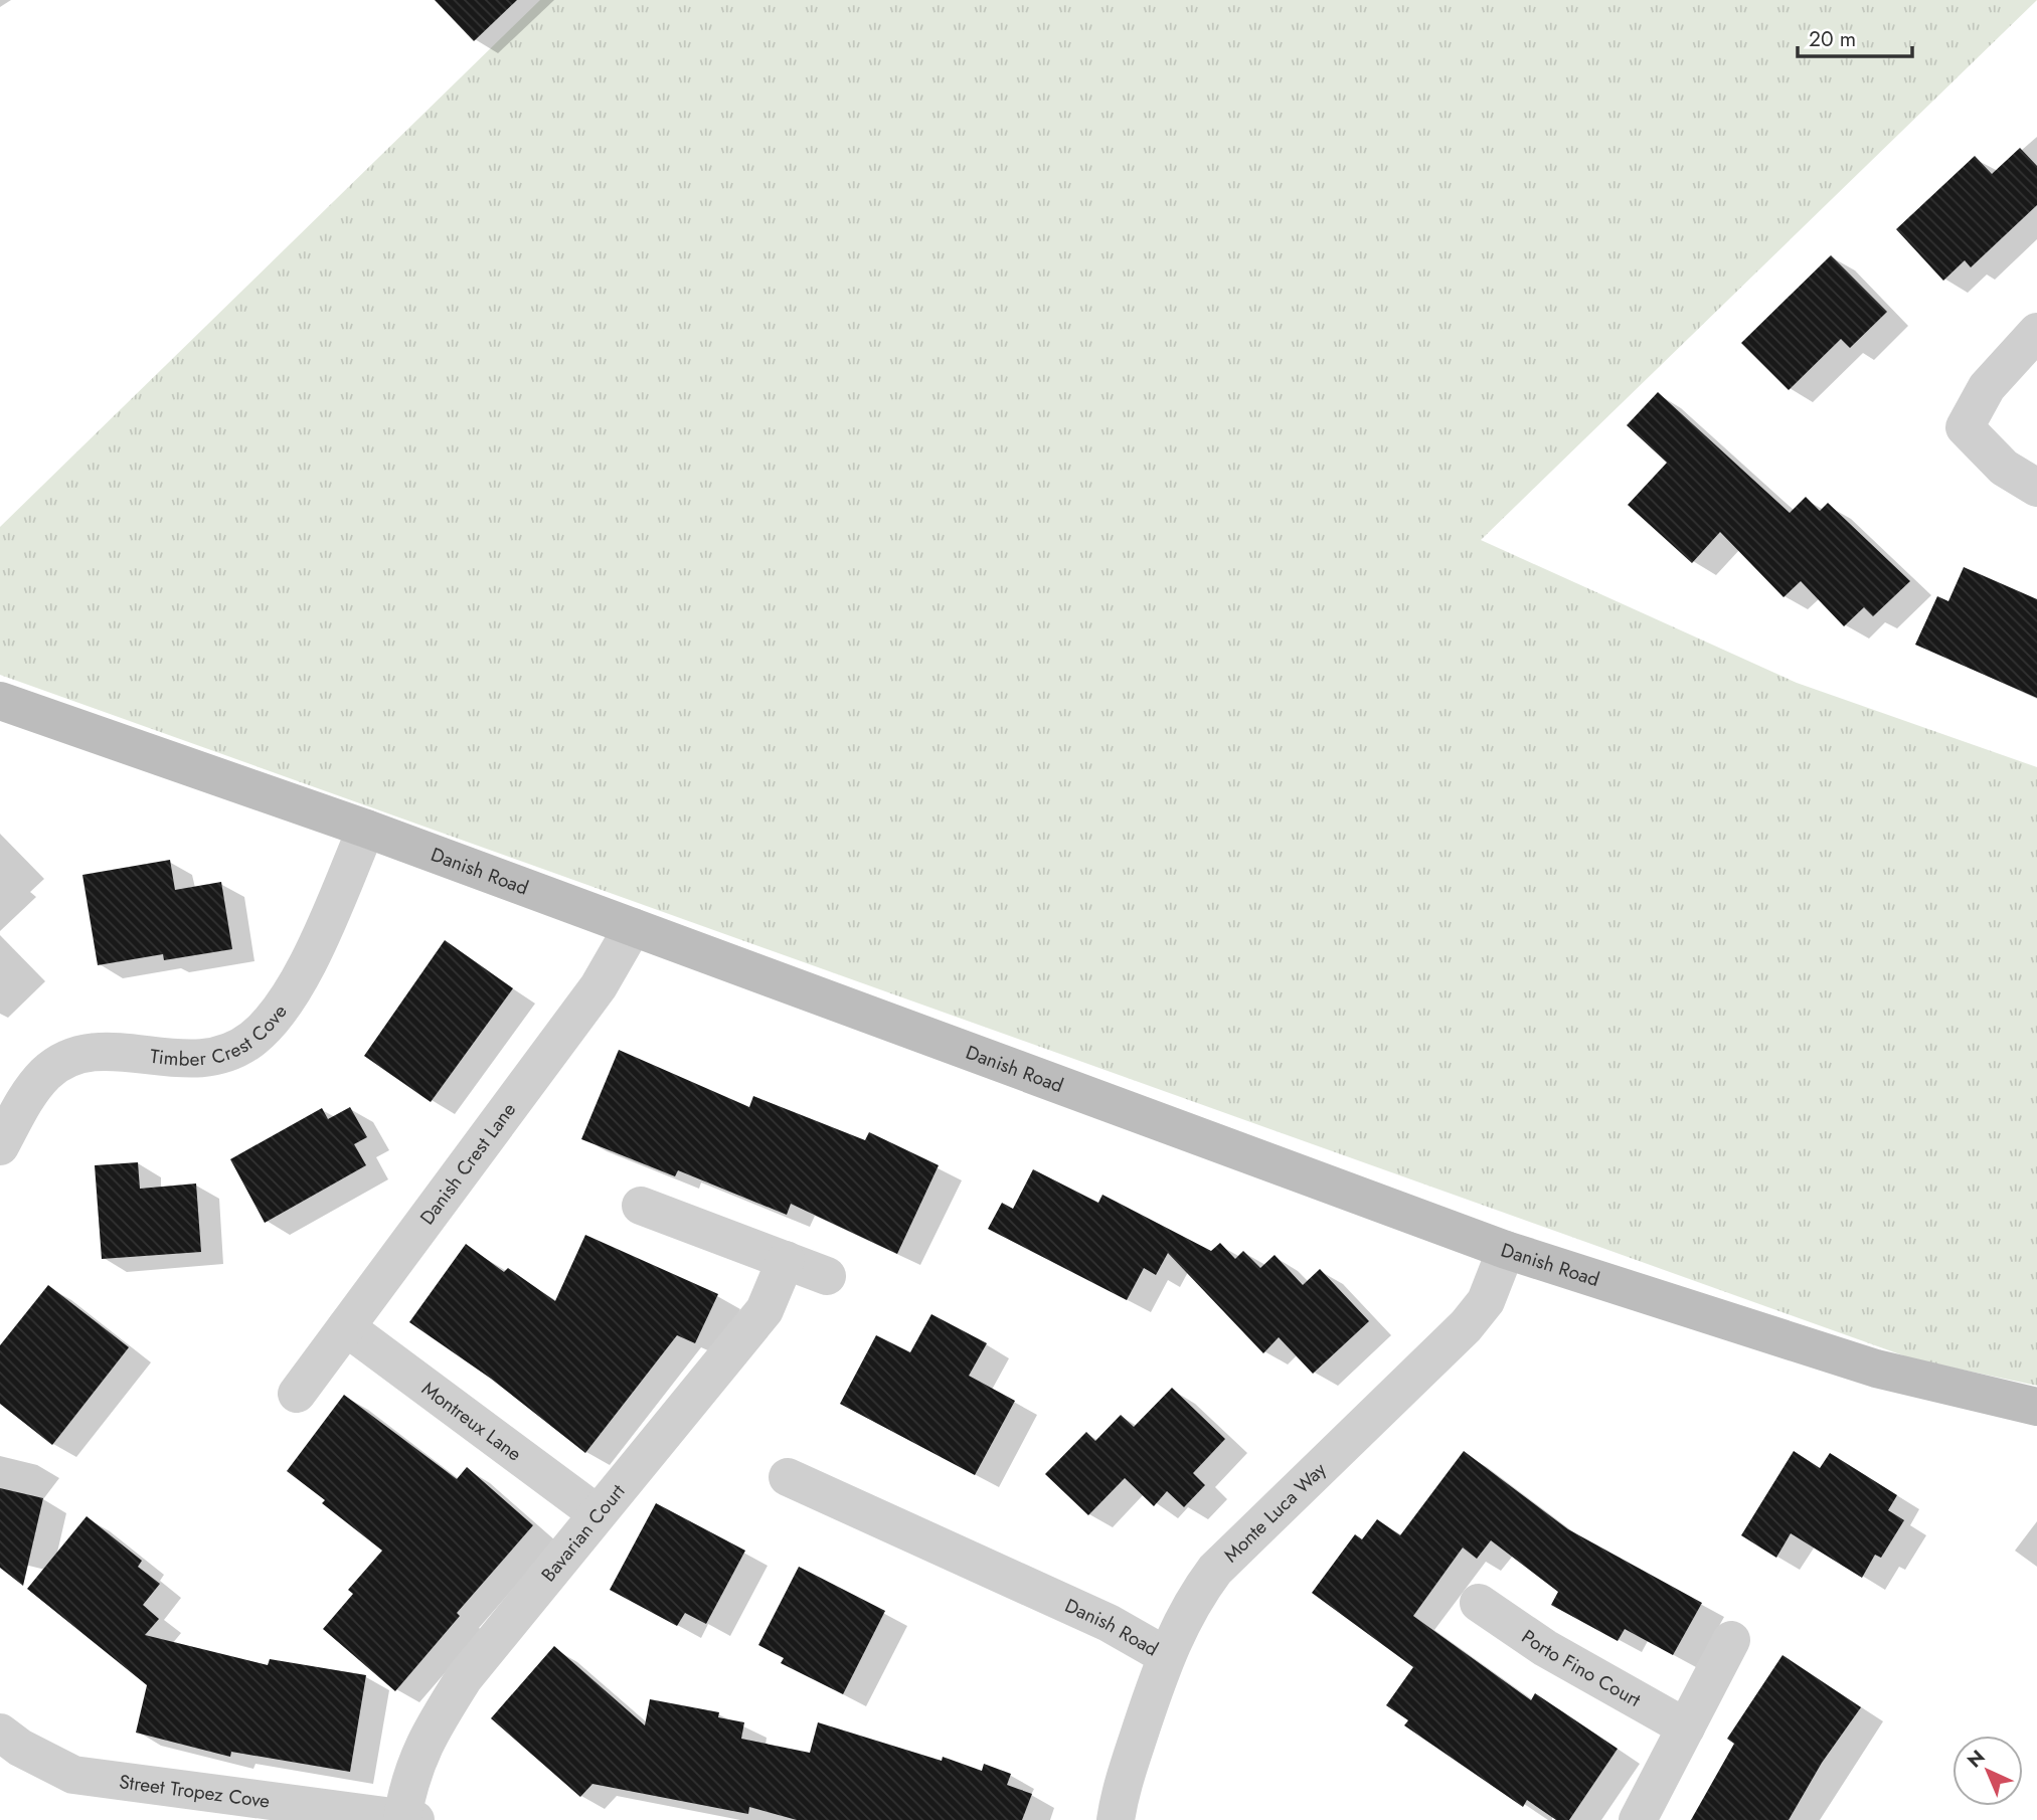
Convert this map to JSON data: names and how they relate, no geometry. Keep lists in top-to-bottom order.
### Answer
{
  "streets": {
    "street": [
      "Danish Road",
      "Timber Crest Cove",
      "Danish Crest Lane",
      "Montreux Lane",
      "Monte Luca Way",
      "Bavarian Court",
      "Porto Fino Court",
      "Street Tropez Cove"
    ]
  },
  "crossings": [
    ["Danish Road", "Timber Crest Cove"],
    ["Danish Road", "Danish Crest Lane"],
    ["Danish Road", "Monte Luca Way"],
    ["Danish Crest Lane", "Montreux Lane"],
    ["Montreux Lane", "Bavarian Court"],
    ["Bavarian Court", "Street Tropez Cove"]
  ],
  "scale_bar": "20 m",
  "north": "top left"
}
